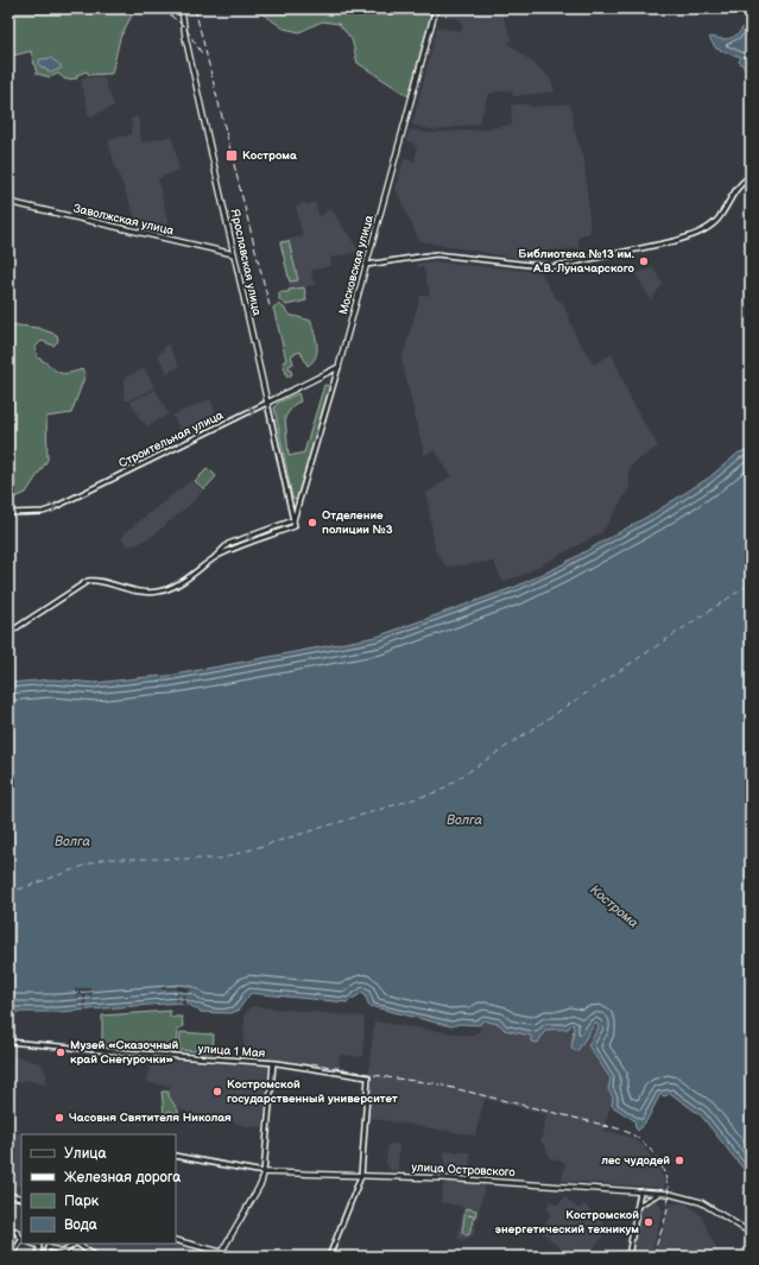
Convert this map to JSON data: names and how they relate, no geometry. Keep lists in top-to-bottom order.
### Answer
{
  "streets": {
    "main road": [
      "Заволжская улица",
      "Ярославская улица",
      "Московская улица",
      "Строительная улица",
      "улица Островского"
    ],
    "street": ["улица 1 Мая"]
  },
  "crossings": [
    ["Заволжская улица", "Ярославская улица"],
    ["Ярославская улица", "Московская улица"],
    ["Ярославская улица", "Строительная улица"],
    ["Московская улица", "Строительная улица"],
    ["улица 1 Мая", "улица Островского"]
  ],
  "one_way": ["Строительная улица"],
  "water": ["Волга", "Кострома"],
  "places": {
    "transit": ["Кострома"],
    "other": [
      "Библиотека №13 им. А.В. Луначарского",
      "Отделение полиции №3",
      "Музей «Сказочный край Снегурочки»",
      "Костромской государственный университет",
      "Часовня Святителя Николая",
      "лес чудодей",
      "Костромской энергетический техникум"
    ]
  },
  "legend": [
    "Улица",
    "Железная дорога",
    "Парк",
    "Вода"
  ]
}
